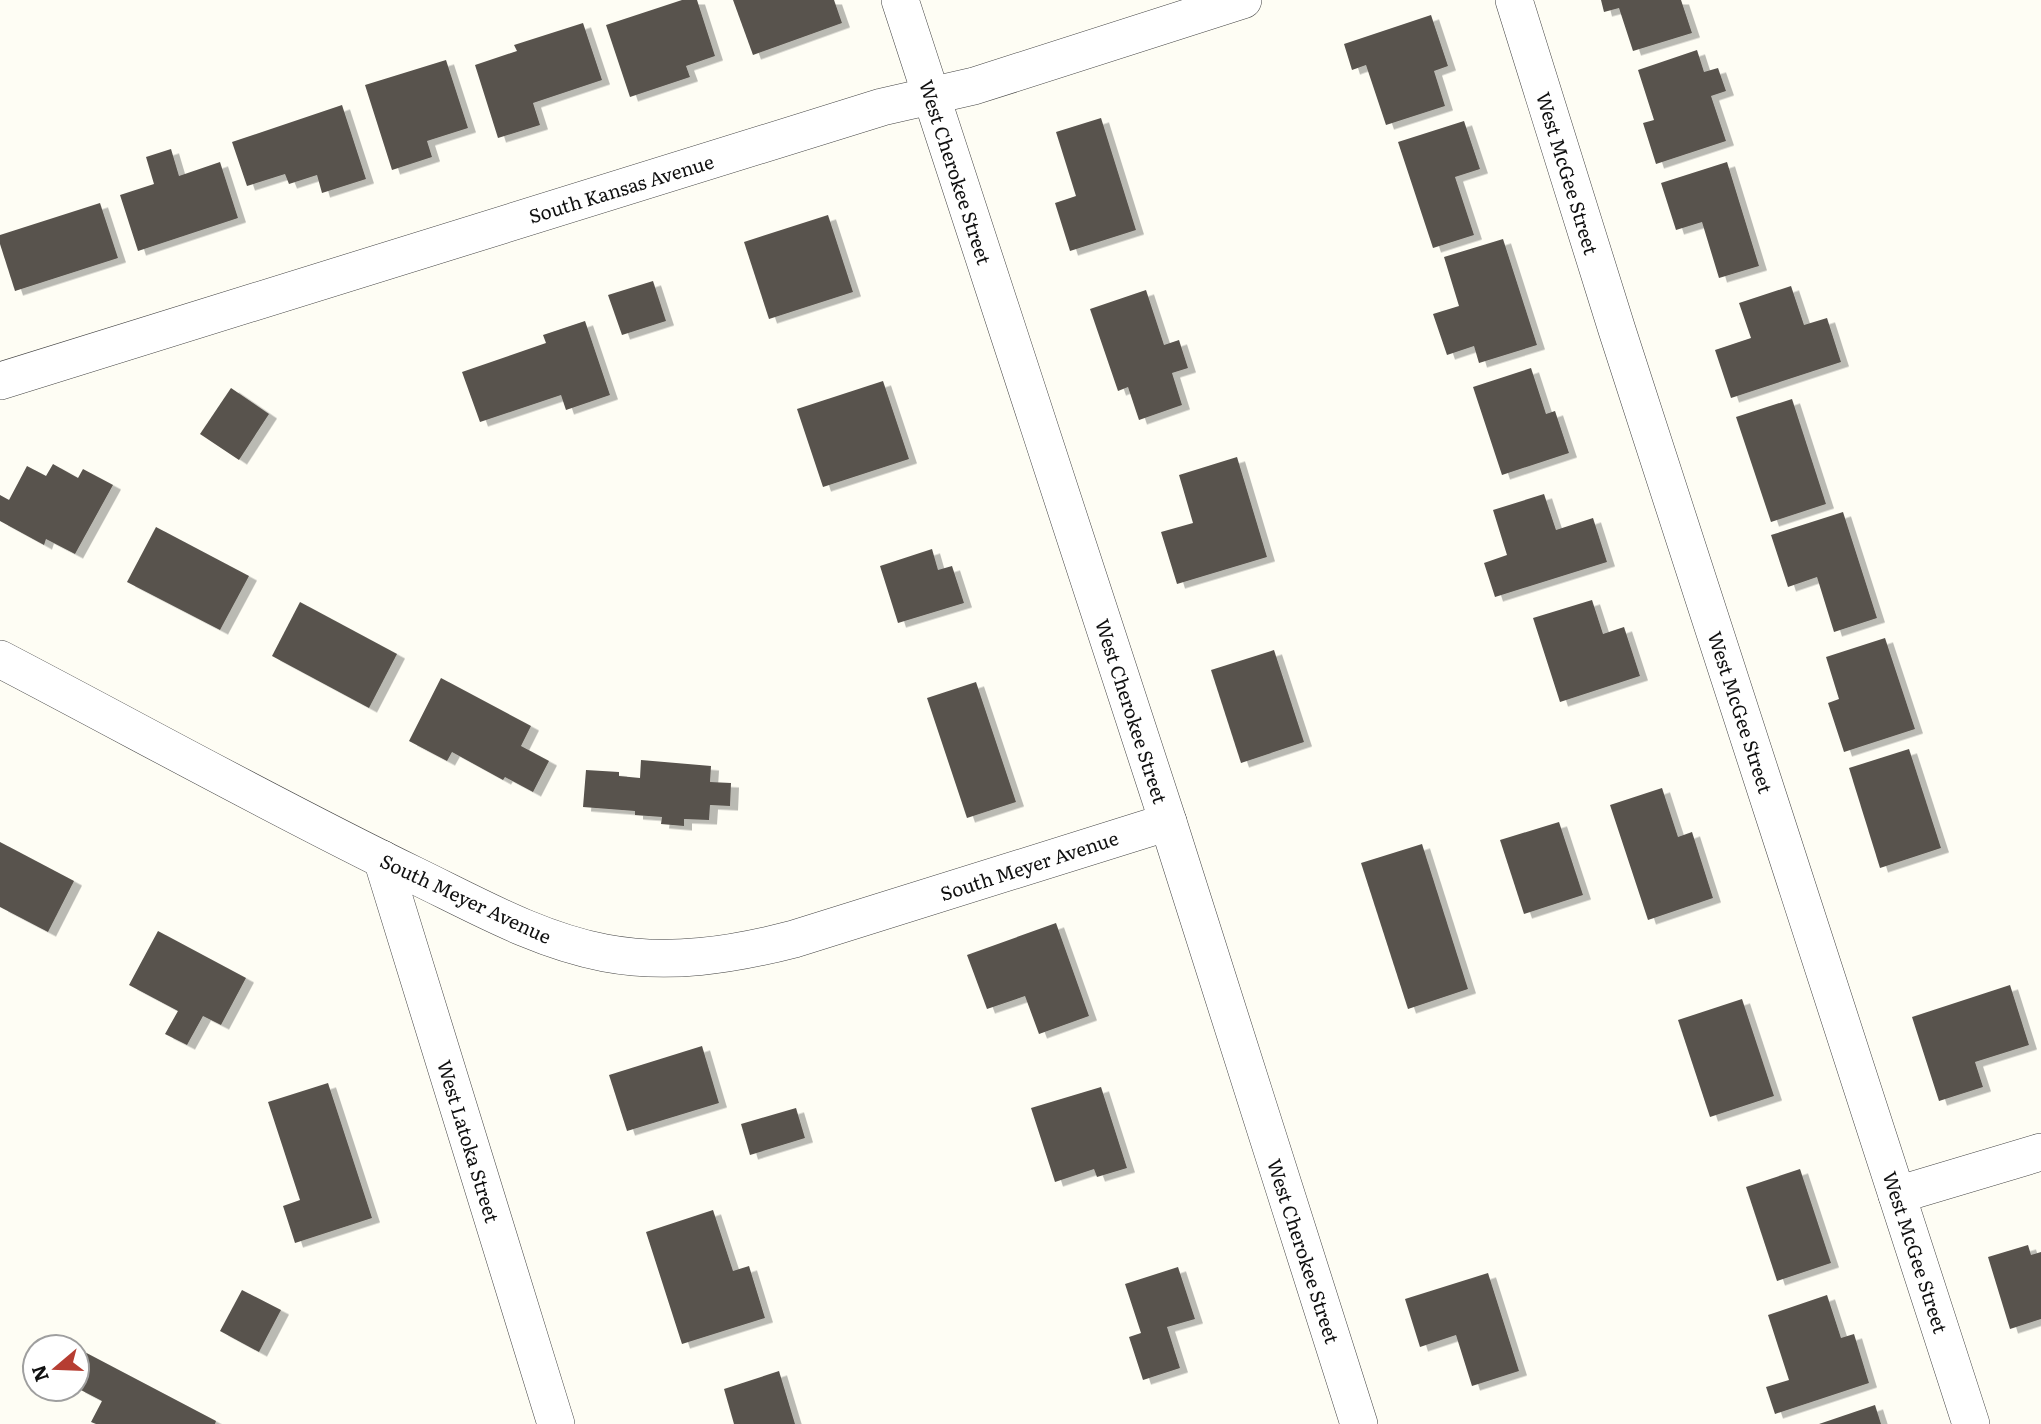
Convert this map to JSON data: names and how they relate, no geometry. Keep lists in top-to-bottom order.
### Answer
{
  "streets": {
    "street": [
      "West Cherokee Street",
      "West McGee Street",
      "South Kansas Avenue",
      "South Meyer Avenue",
      "West Latoka Street"
    ]
  },
  "crossings": [
    ["West Cherokee Street", "South Kansas Avenue"],
    ["West Cherokee Street", "South Meyer Avenue"],
    ["South Meyer Avenue", "West Latoka Street"]
  ],
  "north": "left"
}
